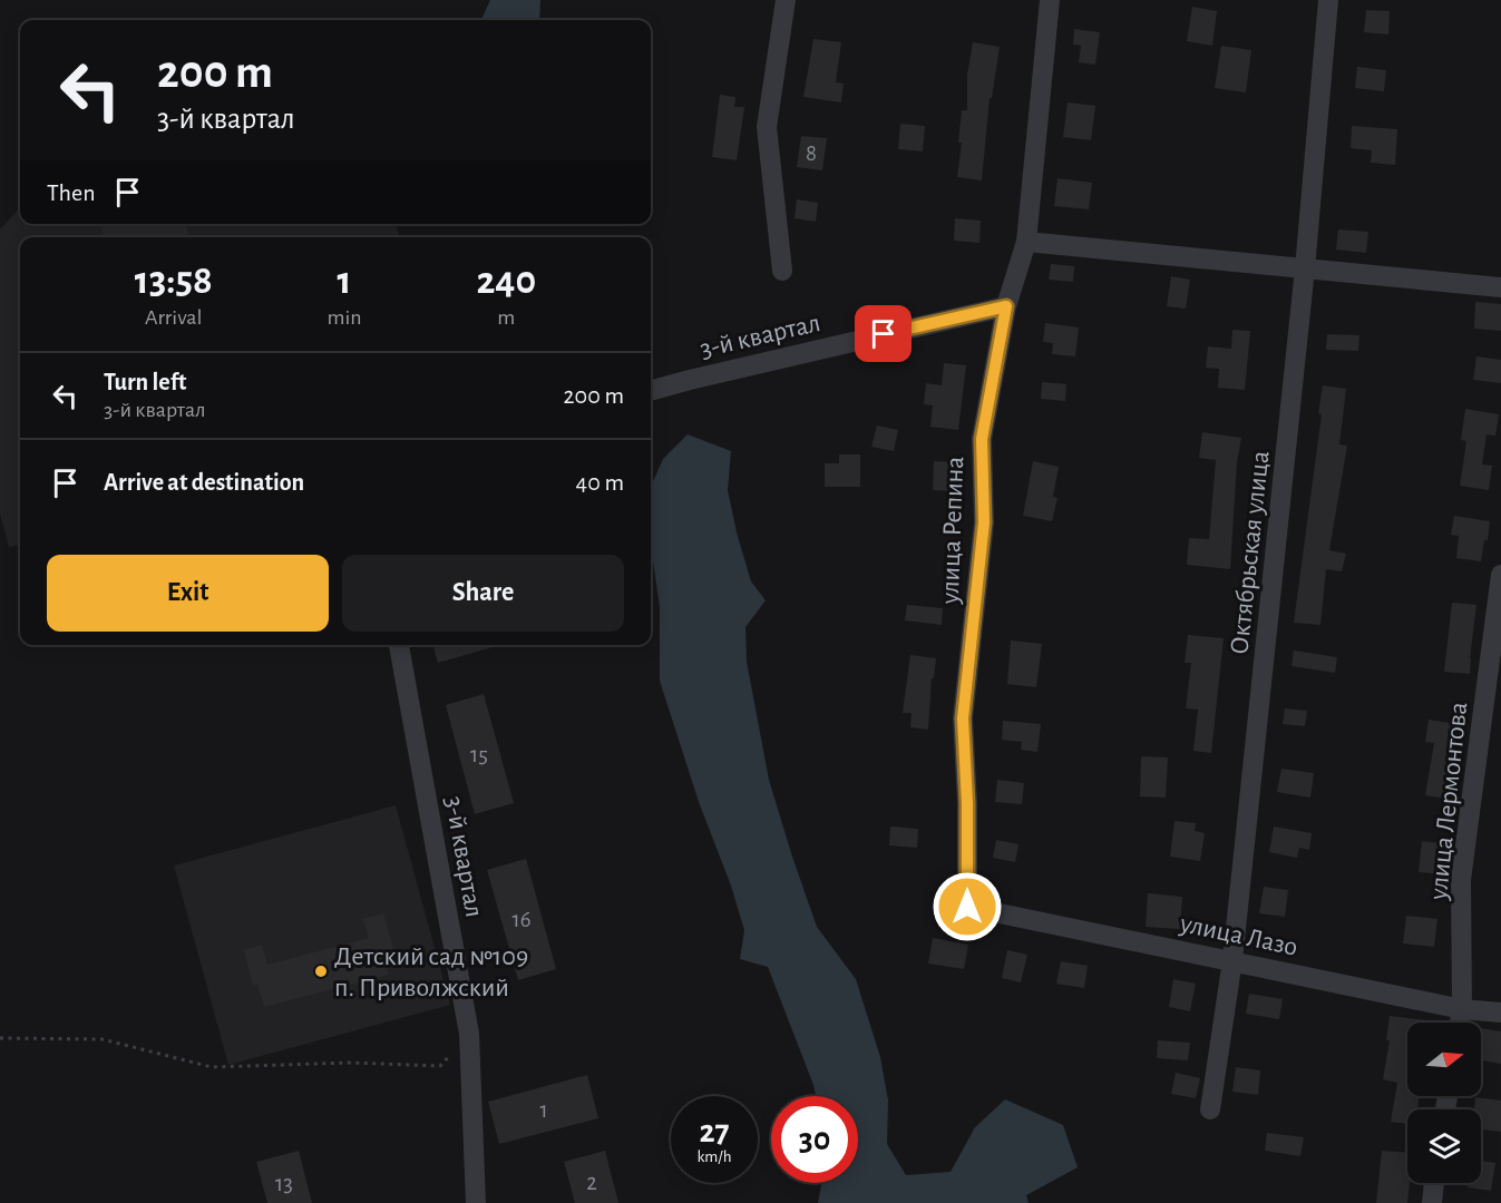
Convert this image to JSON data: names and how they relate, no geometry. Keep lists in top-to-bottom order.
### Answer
{
  "streets": {
    "street": [
      "3-й квартал",
      "улица Репина",
      "Октябрьская улица",
      "улица Лермонтова",
      "улица Лазо"
    ]
  },
  "crossings": [
    ["3-й квартал", "улица Репина"],
    ["улица Репина", "улица Лазо"],
    ["Октябрьская улица", "улица Лазо"],
    ["улица Лермонтова", "улица Лазо"]
  ],
  "places": ["Детский сад №109 п. Приволжский"],
  "house_numbers": [
    "8",
    "15",
    "16",
    "1",
    "2",
    "13"
  ],
  "north": "right",
  "page": {
    "turn": ["200 m", "3-й квартал"],
    "then": "Then",
    "eta": [
      "13:58",
      "Arrival",
      "1",
      "min",
      "240",
      "m"
    ],
    "list": [
      {
        "name": "Turn left",
        "note": "3-й квартал",
        "value": "200 m"
      },
      {
        "name": "Arrive at destination",
        "value": "40 m"
      }
    ],
    "buttons": ["Exit", "Share"],
    "speed": "27 km/h",
    "limit": "30"
  }
}
